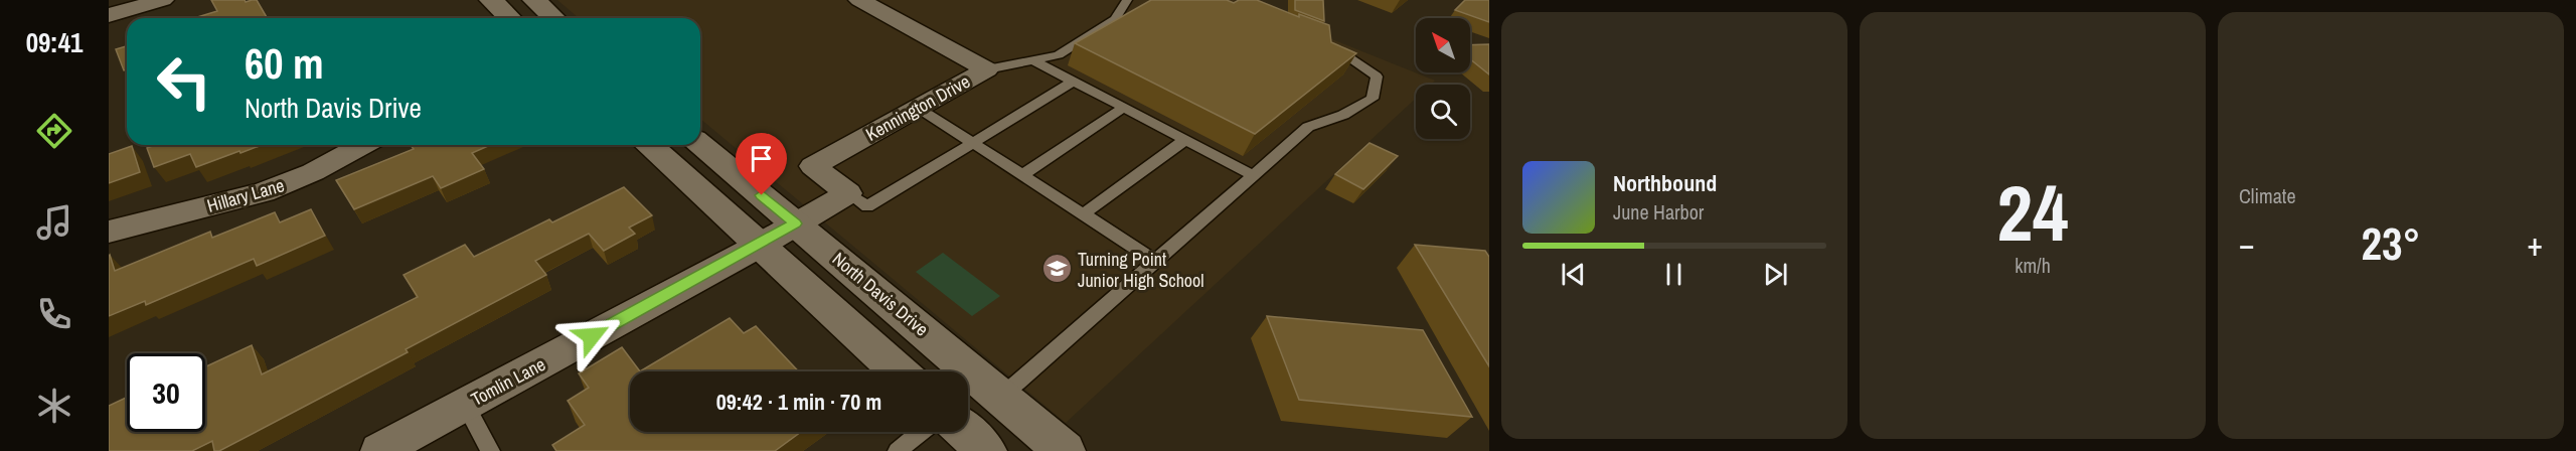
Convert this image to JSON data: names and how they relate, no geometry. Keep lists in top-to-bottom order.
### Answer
{
  "streets": {
    "street": [
      "Kennington Drive",
      "Hillary Lane",
      "North Davis Drive",
      "Tomlin Lane"
    ]
  },
  "crossings": [
    ["North Davis Drive", "Tomlin Lane"]
  ],
  "places": {
    "school or university": ["Turning Point Junior High School"]
  },
  "north": "top left",
  "page": {
    "tabs": "09:41",
    "tile": [
      ["24", "km/h"],
      "Climate"
    ],
    "turn": ["60 m", "North Davis Drive"],
    "song": ["Northbound", "June Harbor"],
    "heat": ["−", "23°", "+"],
    "limit": "30",
    "trip": "09:42 · 1 min · 70 m"
  }
}
